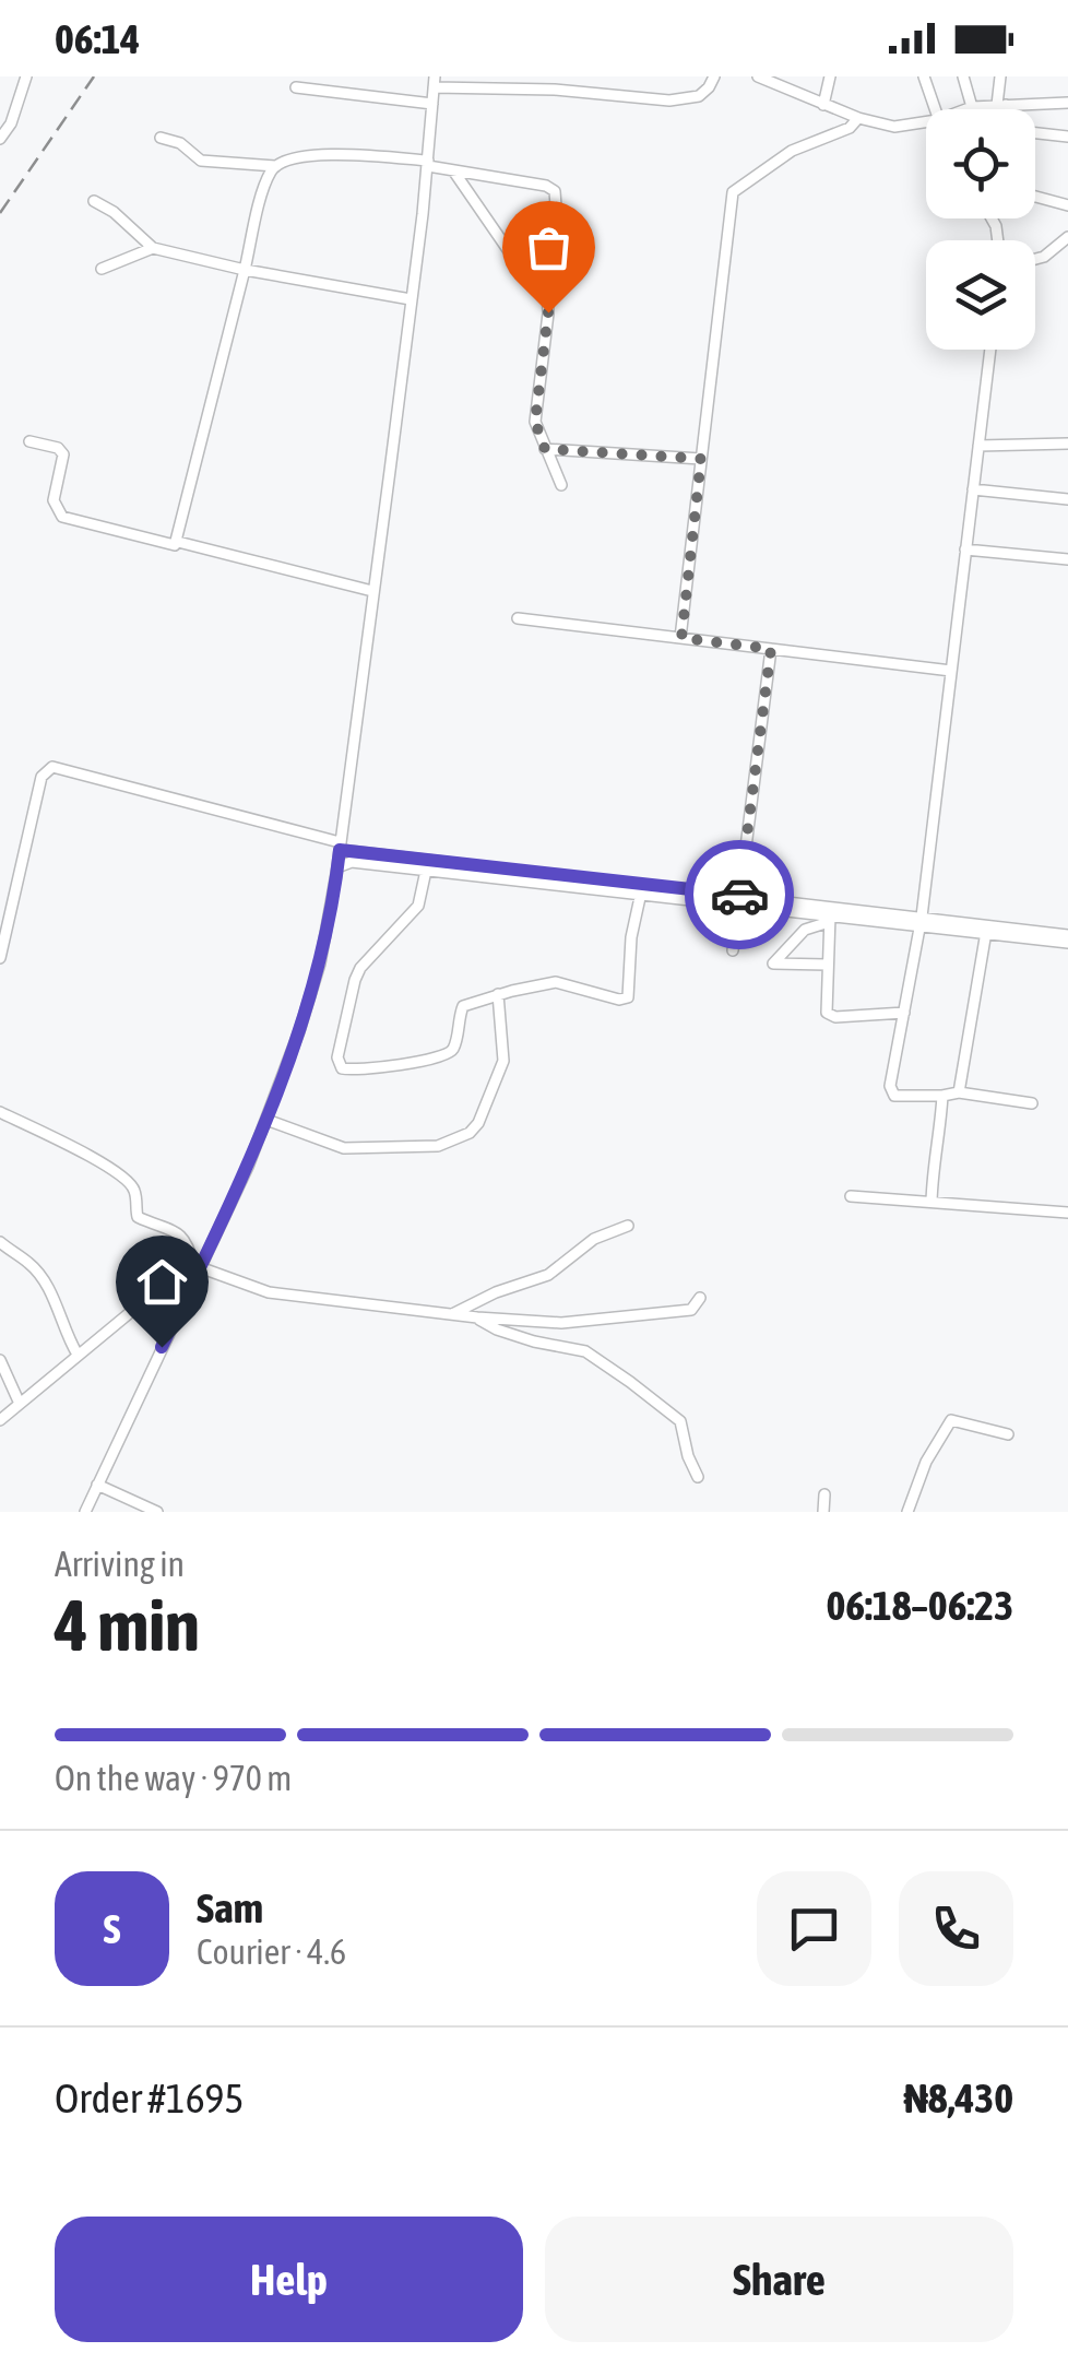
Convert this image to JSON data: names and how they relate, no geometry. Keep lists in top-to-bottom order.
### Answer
{
  "page": {
    "status": "06:14",
    "heading": ["4 min", "Arriving in", "06:18–06:23"],
    "panel": [
      "Sam",
      "Courier · 4.6",
      "Order #1695",
      "₦8,430"
    ],
    "bar": "On the way · 970 m",
    "round": "S",
    "buttons": ["Help", "Share"]
  }
}
